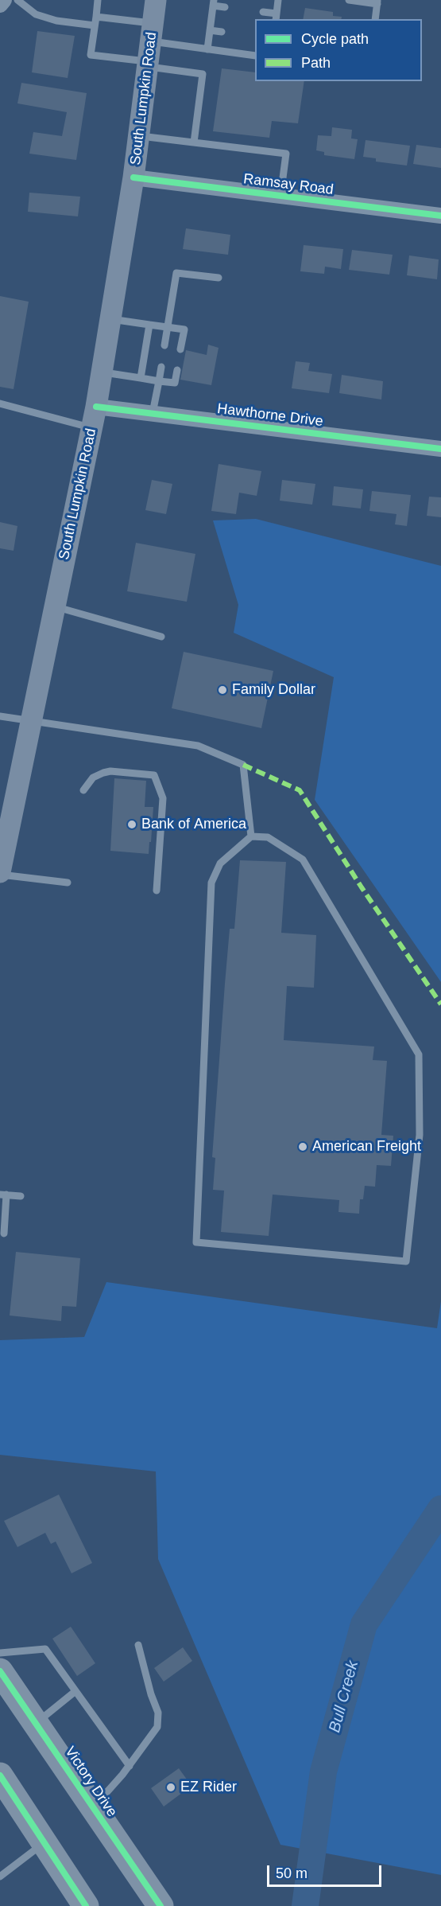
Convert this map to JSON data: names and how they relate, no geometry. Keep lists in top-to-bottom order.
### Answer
{
  "streets": {
    "highway": ["Victory Drive"],
    "main road": ["South Lumpkin Road"],
    "street": ["Ramsay Road", "Hawthorne Drive"]
  },
  "crossings": [
    ["South Lumpkin Road", "Ramsay Road"],
    ["South Lumpkin Road", "Hawthorne Drive"]
  ],
  "water": ["Bull Creek"],
  "places": [
    "Family Dollar",
    "Bank of America",
    "American Freight",
    "EZ Rider"
  ],
  "legend": ["Cycle path", "Path"],
  "scale_bar": "50 m"
}
